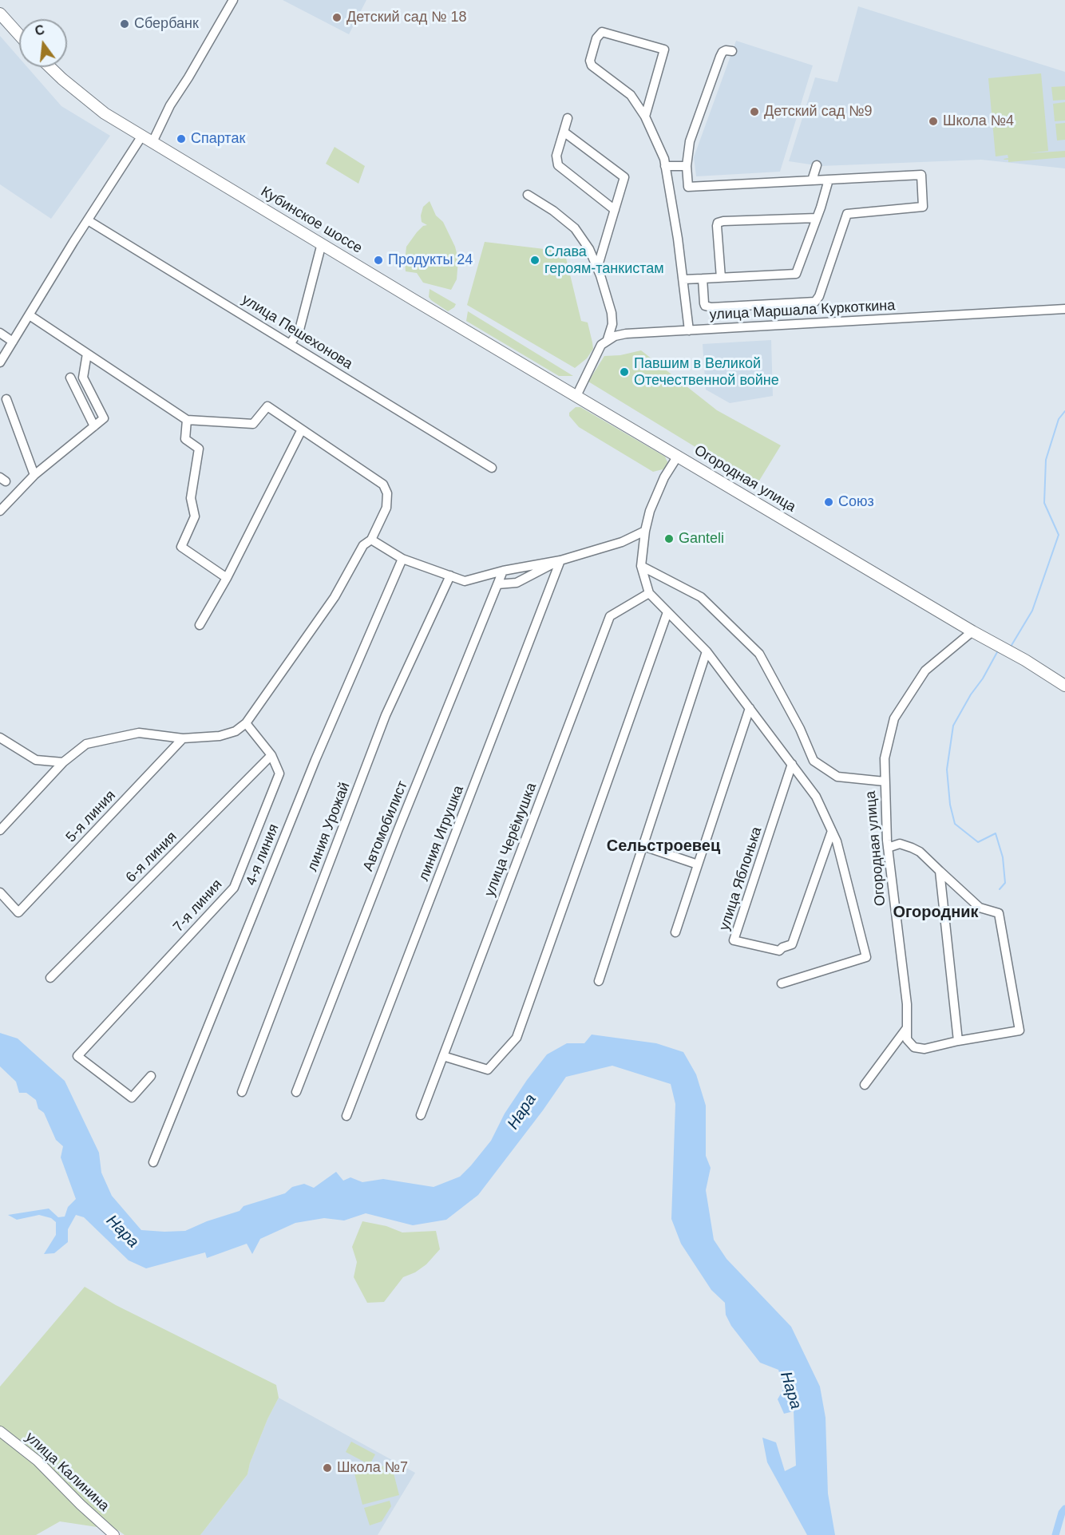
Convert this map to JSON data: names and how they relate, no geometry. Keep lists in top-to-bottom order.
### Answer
{
  "streets": {
    "main road": ["Кубинское шоссе", "Огородная улица"],
    "street": [
      "улица Маршала Куркоткина",
      "улица Пешехонова",
      "5-я линия",
      "Автомобилист",
      "линия Урожай",
      "линия Игрушка",
      "улица Черёмушка",
      "4-я линия",
      "6-я линия",
      "улица Яблонька",
      "7-я линия",
      "улица Калинина"
    ]
  },
  "crossings": [
    ["Кубинское шоссе", "Огородная улица"],
    ["6-я линия", "7-я линия"]
  ],
  "districts": ["Сельстроевец", "Огородник"],
  "water": ["Нара"],
  "places": [
    "Детский сад № 18",
    "Сбербанк",
    "Детский сад №9",
    "Школа №4",
    "Спартак",
    "Продукты 24",
    "Слава героям-танкистам",
    "Павшим в Великой Отечественной войне",
    "Союз",
    "Ganteli",
    "Школа №7"
  ],
  "north": "top"
}
